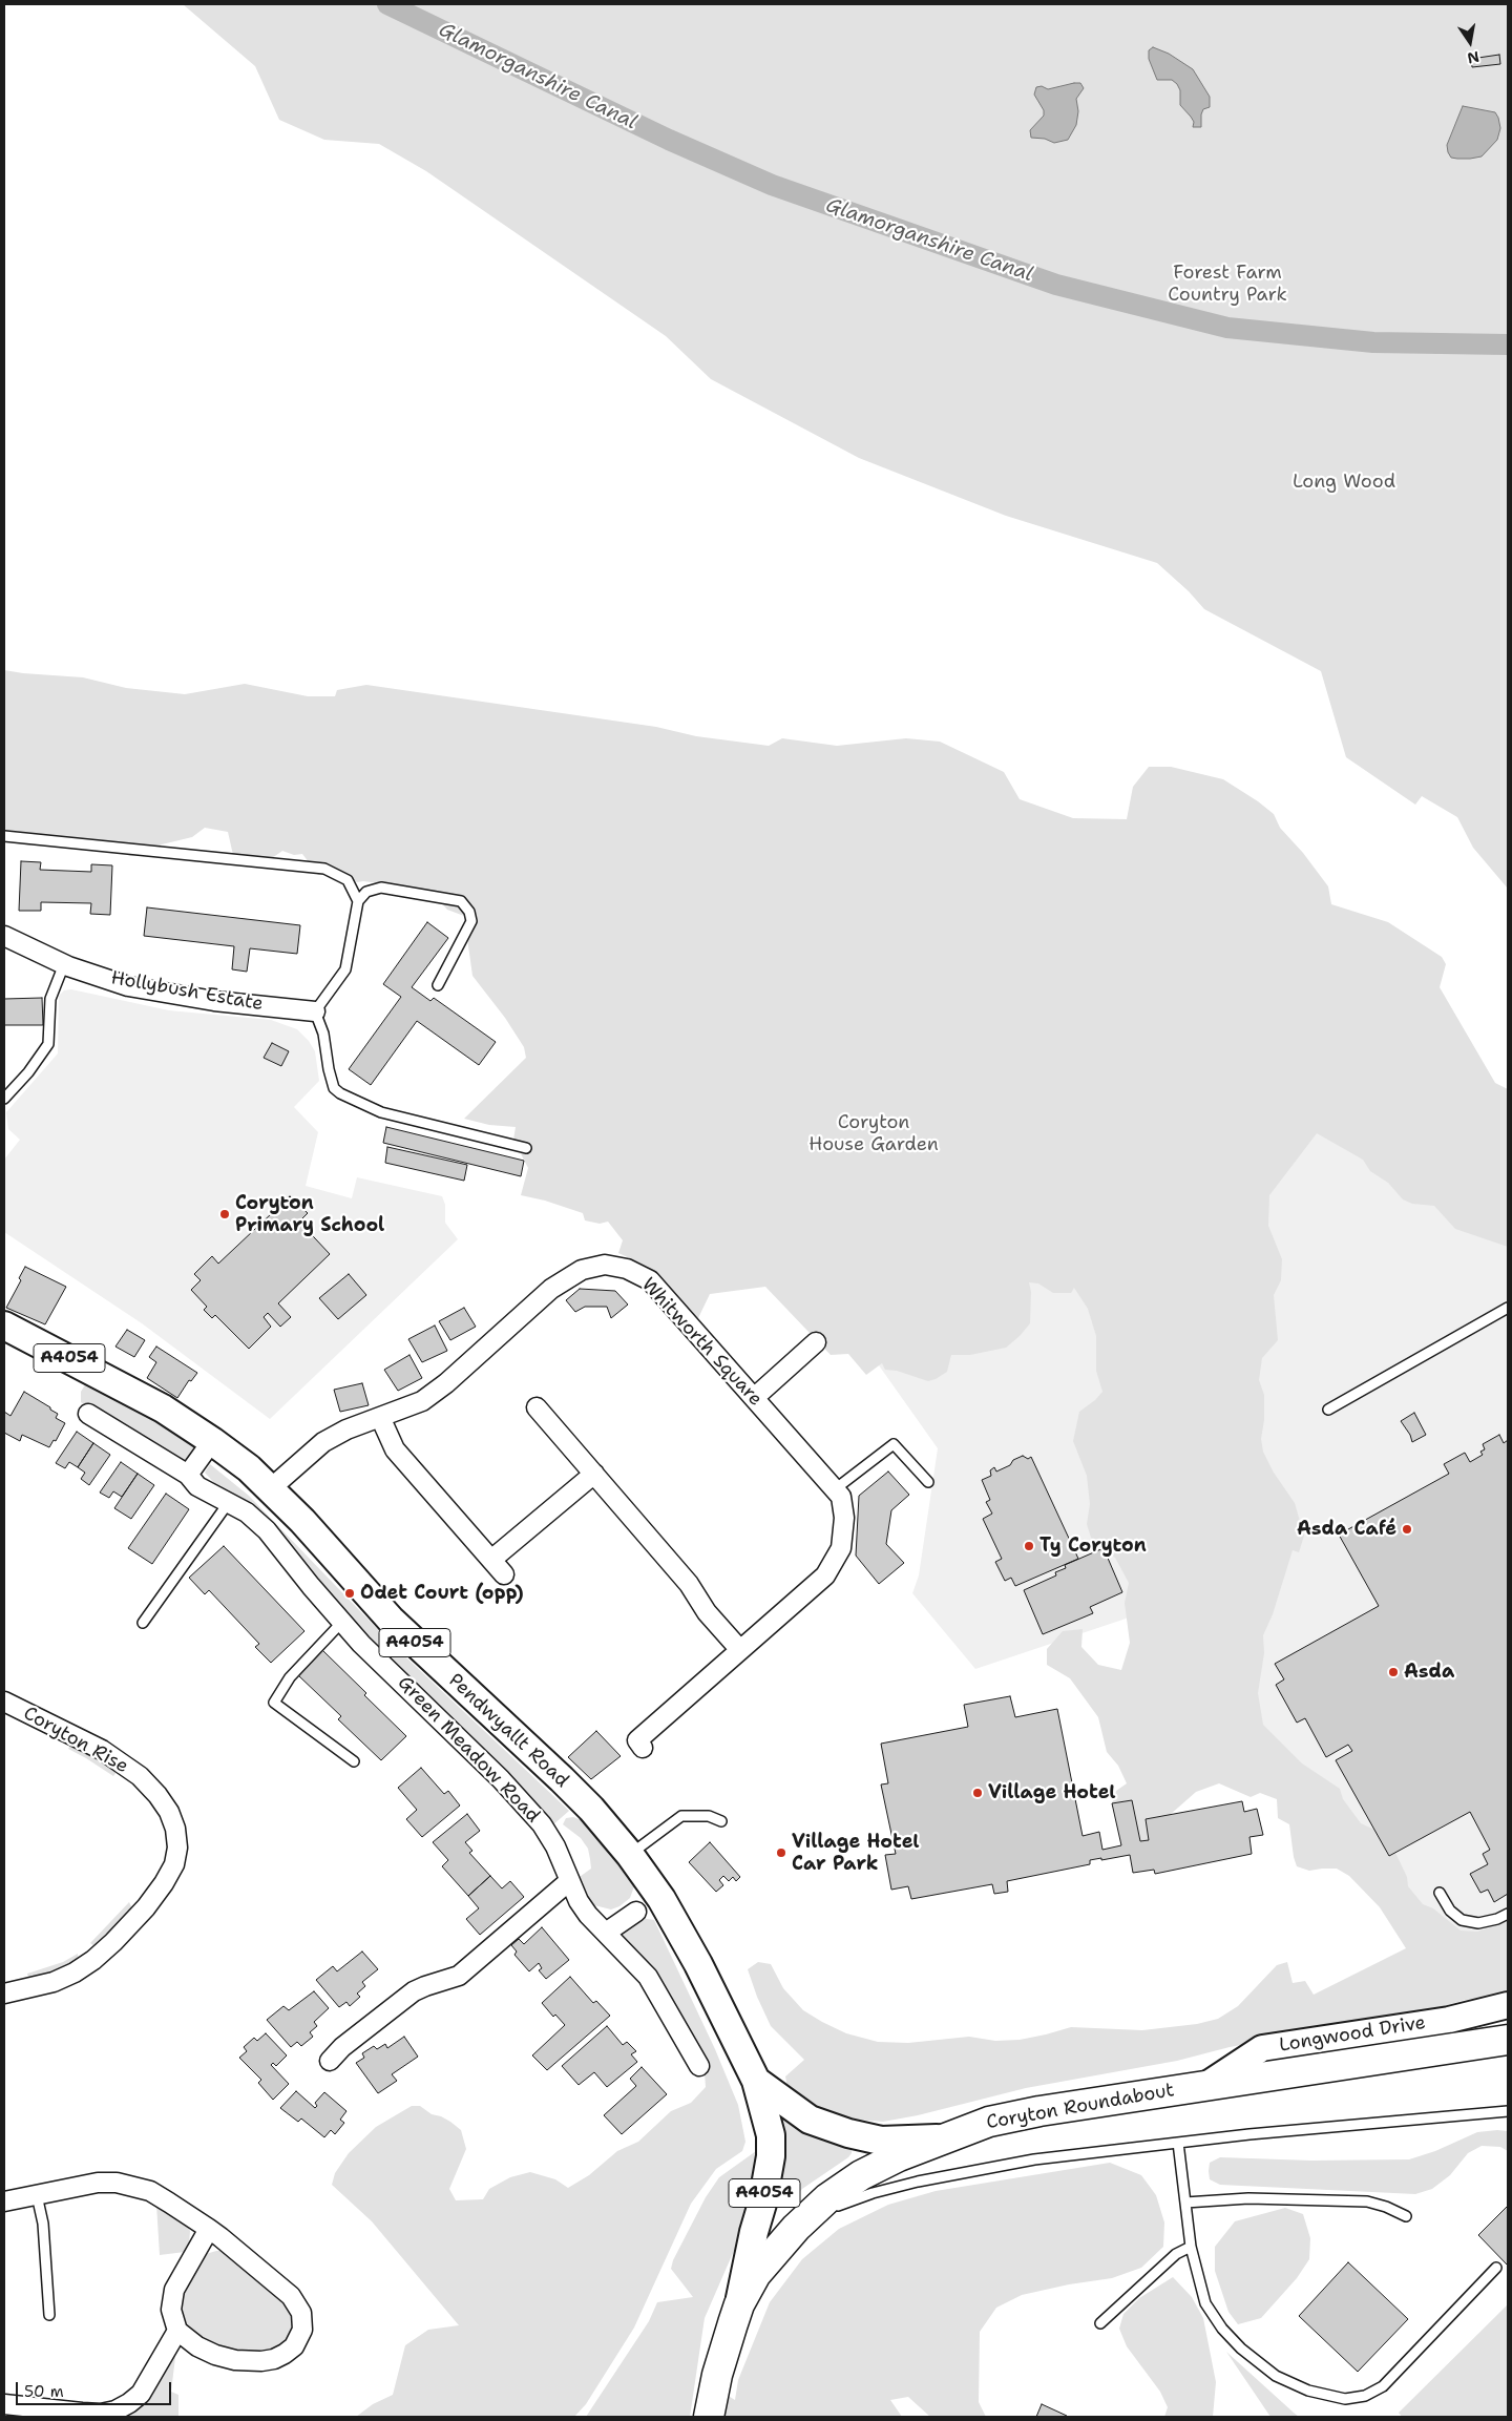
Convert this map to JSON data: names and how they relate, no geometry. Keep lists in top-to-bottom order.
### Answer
{
  "streets": {
    "highway": ["Coryton Roundabout"],
    "main road": ["A4054", "Pendwyallt Road"],
    "street": [
      "Hollybush Estate",
      "Whitworth Square",
      "Coryton Rise",
      "Green Meadow Road",
      "Longwood Drive"
    ]
  },
  "crossings": [
    ["Whitworth Square", "Pendwyallt Road"],
    ["Pendwyallt Road", "Coryton Roundabout"],
    ["Longwood Drive", "Coryton Roundabout"]
  ],
  "water": ["Glamorganshire Canal"],
  "parks": ["Forest Farm Country Park", "Long Wood", "Coryton House Garden"],
  "places": [
    "Coryton Primary School",
    "Asda Café",
    "Ty Coryton",
    "Odet Court (opp)",
    "Asda",
    "Village Hotel",
    "Village Hotel Car Park"
  ],
  "scale_bar": "50 m",
  "north": "bottom"
}
